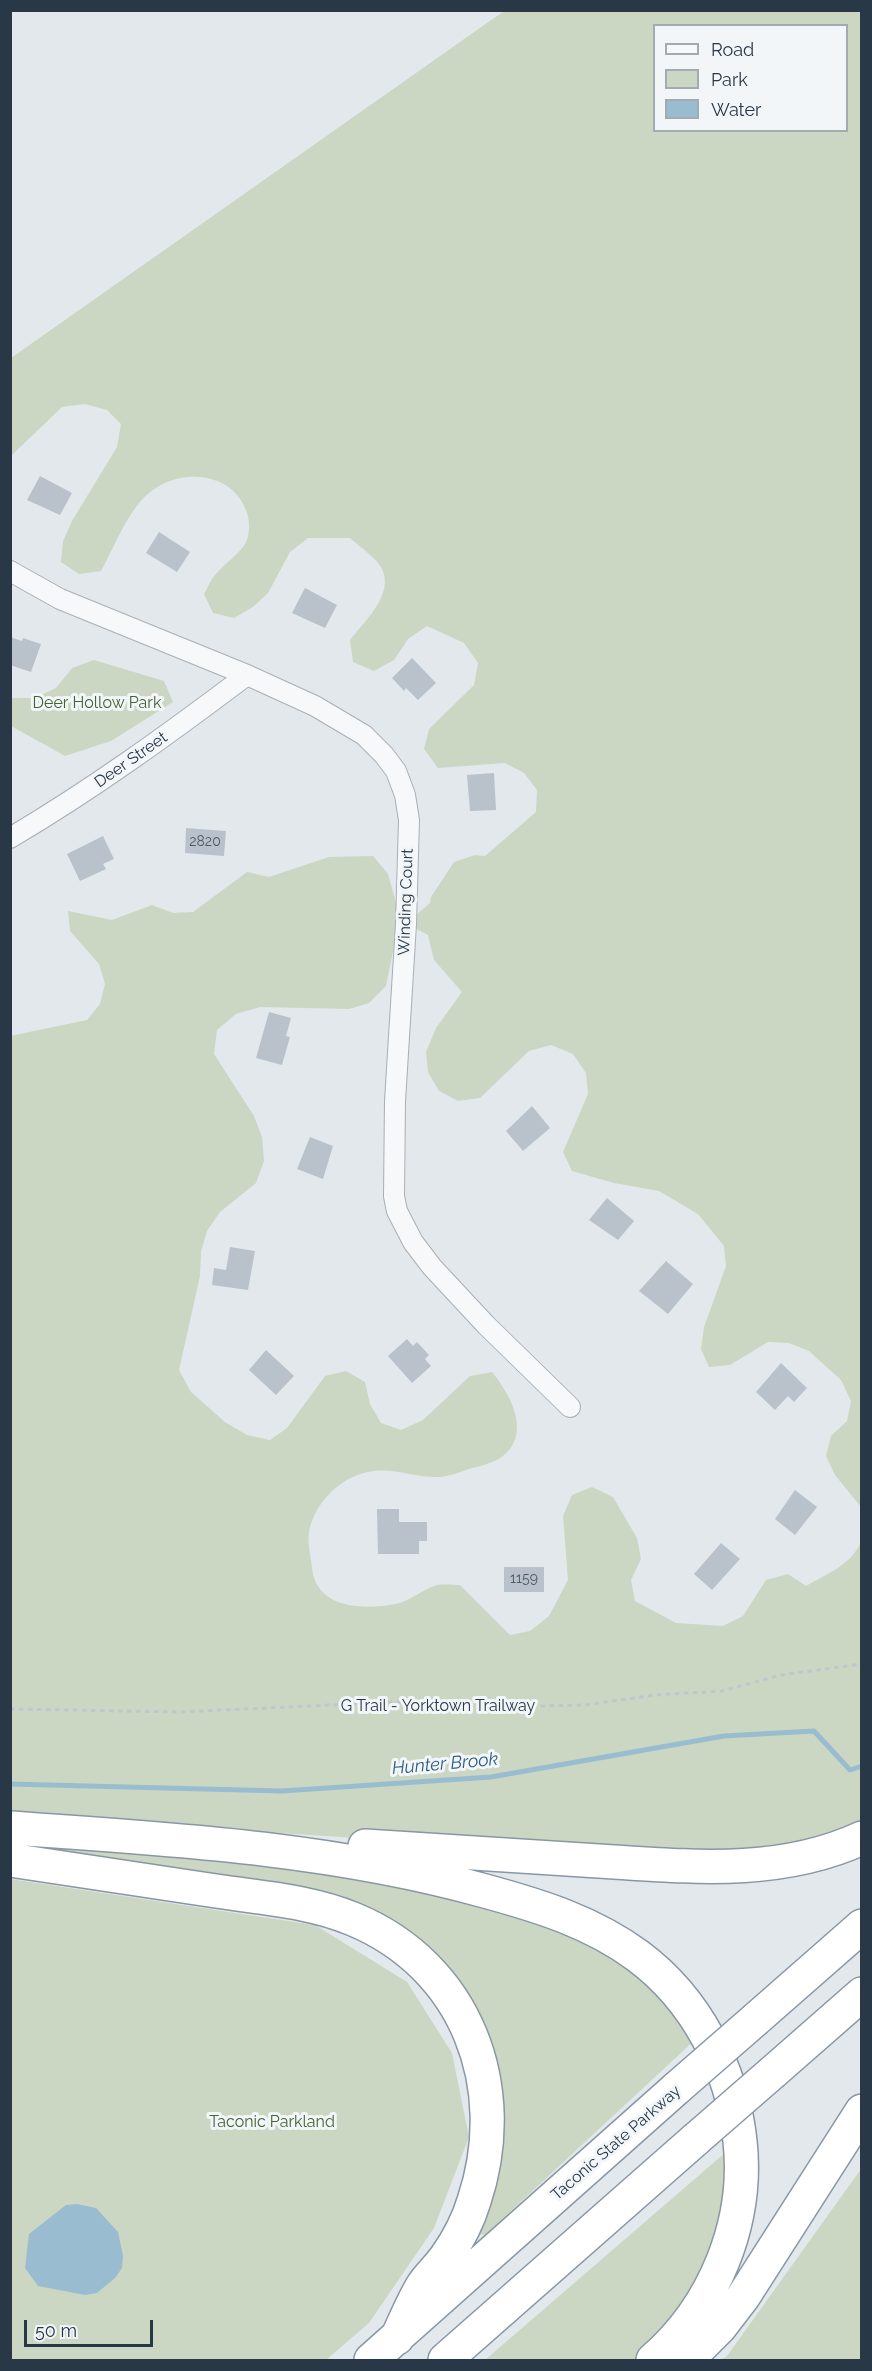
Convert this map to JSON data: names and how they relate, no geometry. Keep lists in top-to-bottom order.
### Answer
{
  "streets": {
    "highway": ["Taconic State Parkway"],
    "street": ["Deer Street", "Winding Court"],
    "path": ["G Trail - Yorktown Trailway"]
  },
  "crossings": [
    ["Deer Street", "Winding Court"]
  ],
  "water": ["Hunter Brook"],
  "parks": ["Deer Hollow Park", "Taconic Parkland"],
  "house_numbers": ["2820", "1159"],
  "legend": ["Road", "Park", "Water"],
  "scale_bar": "50 m"
}
